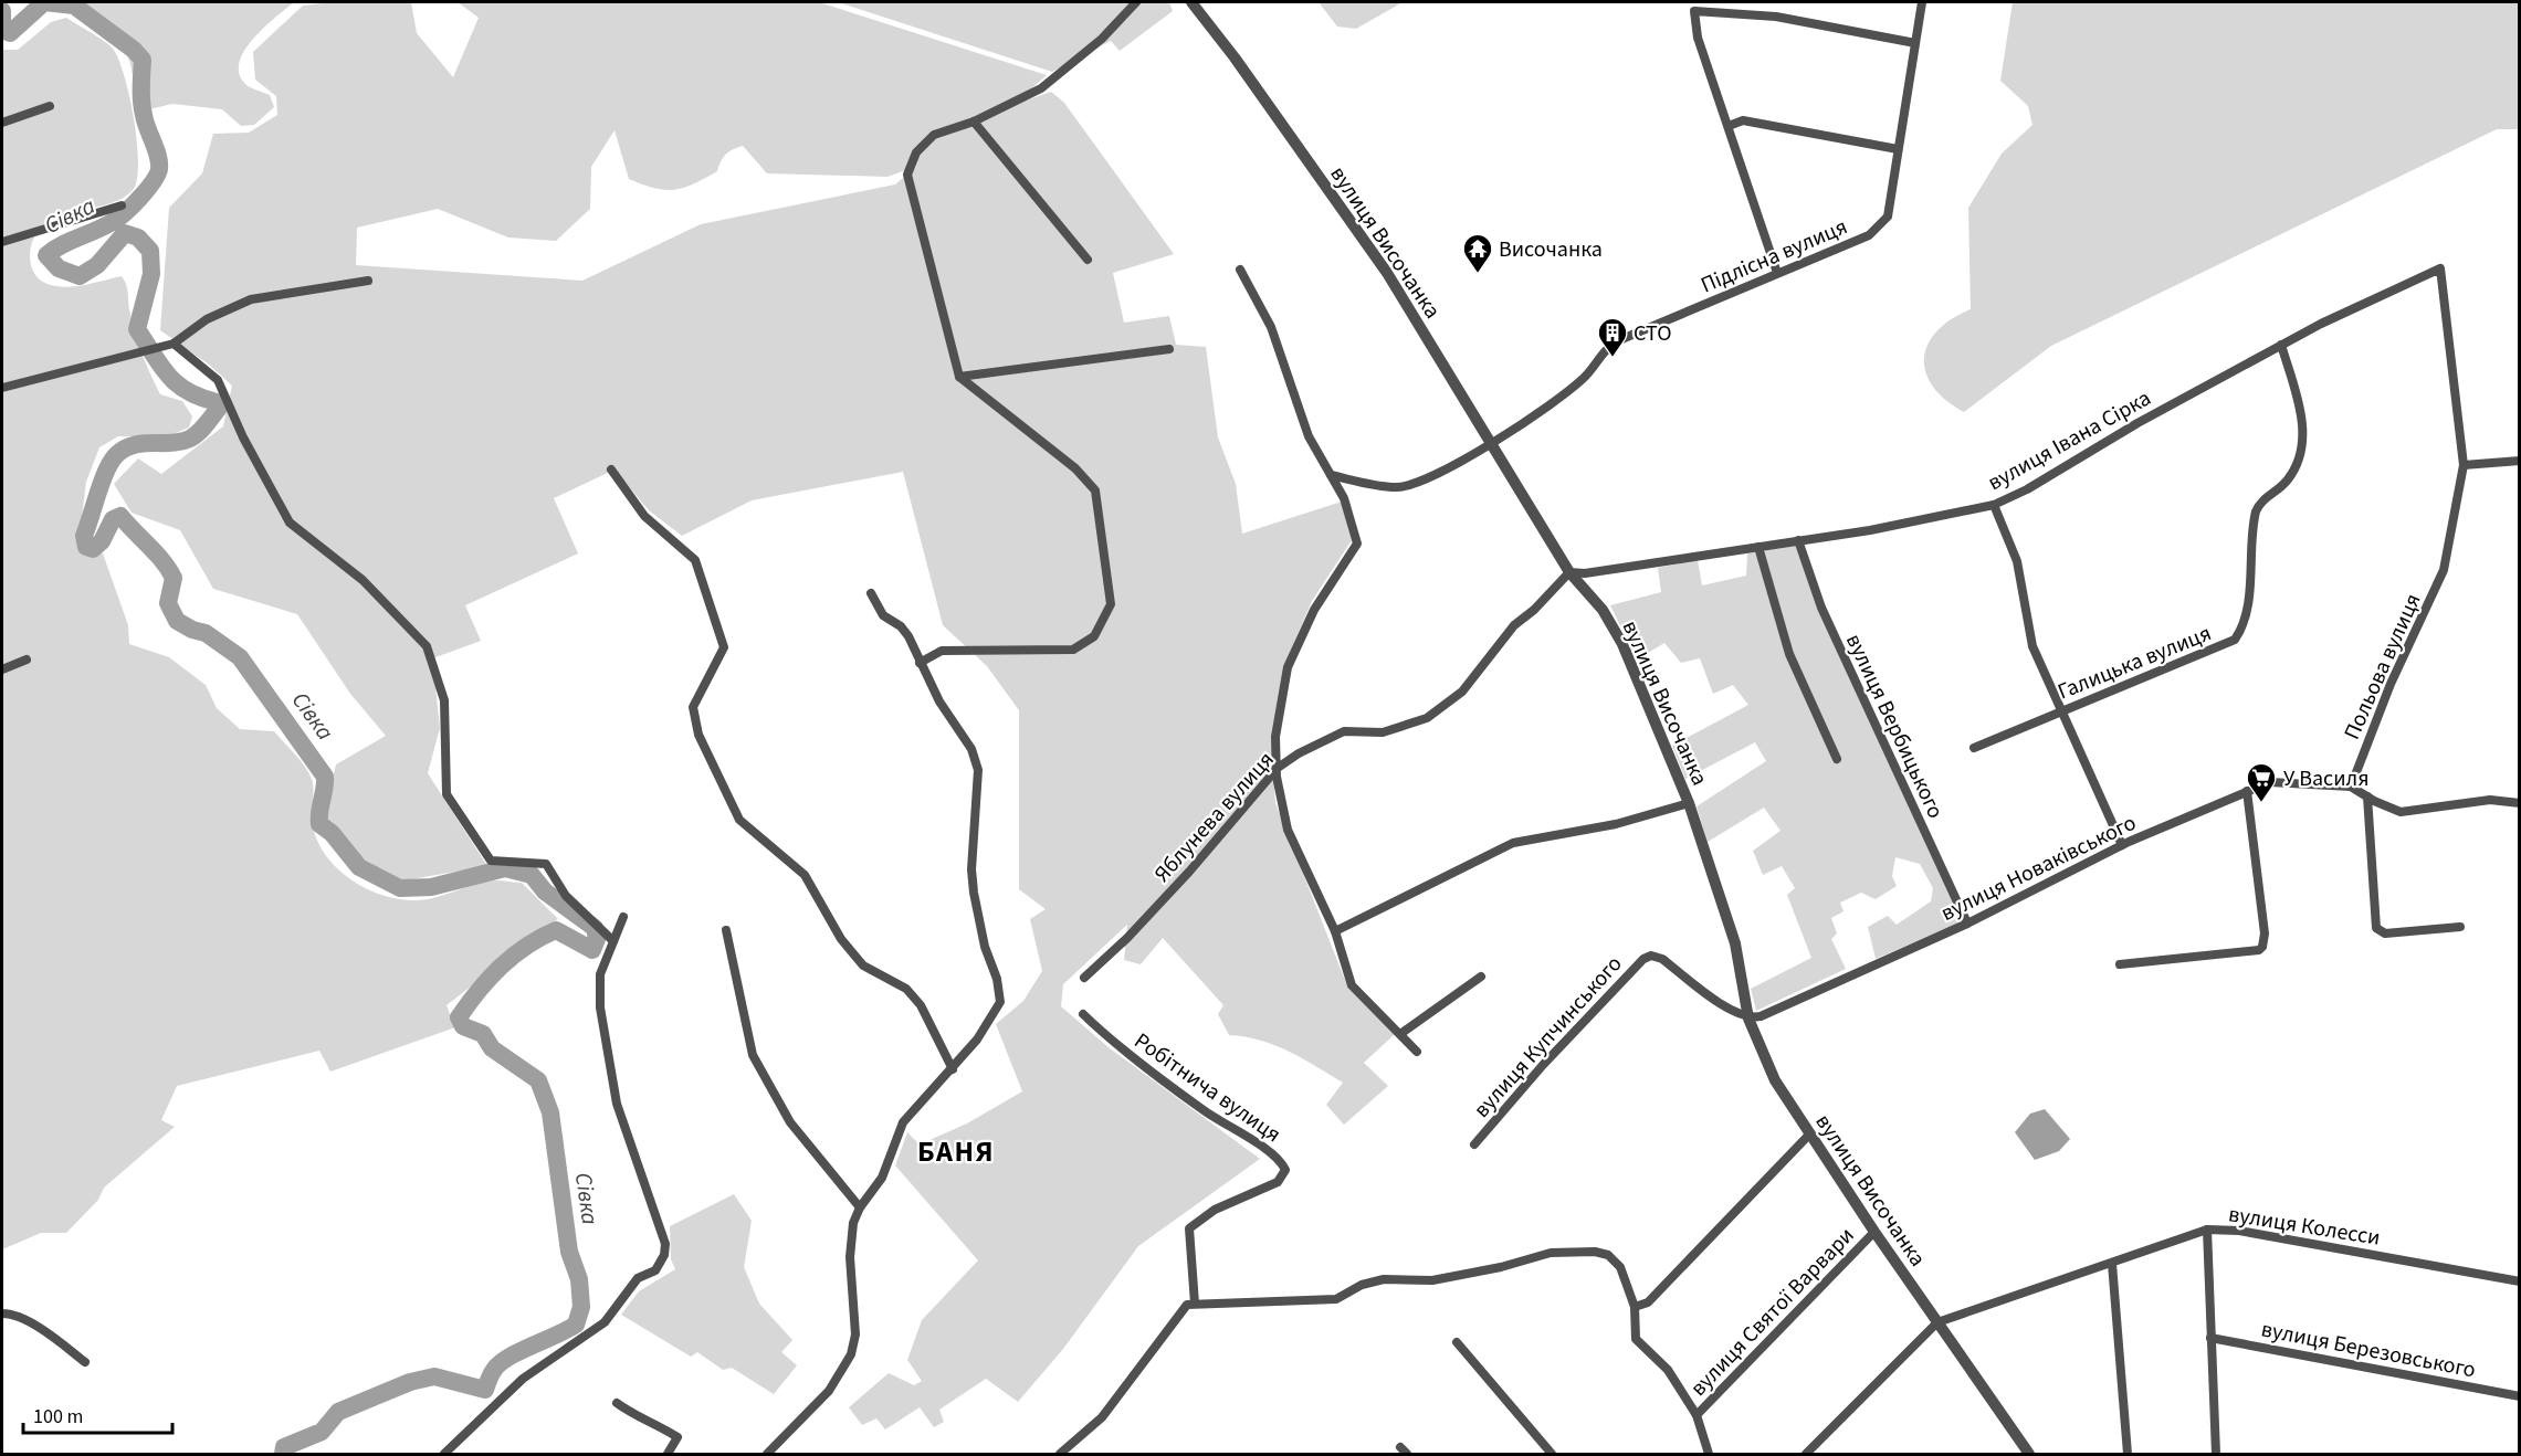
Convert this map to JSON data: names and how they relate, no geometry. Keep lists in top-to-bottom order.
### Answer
{
  "streets": {
    "street": [
      "вулиця Височанка",
      "Підлісна вулиця",
      "вулиця Івана Сірка",
      "Галицька вулиця",
      "Польова вулиця",
      "вулиця Вербицького",
      "Яблунева вулиця",
      "вулиця Новаківського",
      "вулиця Купчинського",
      "Робітнича вулиця",
      "вулиця Колесси",
      "вулиця Святої Варвари",
      "вулиця Березовського"
    ]
  },
  "crossings": [
    ["вулиця Височанка", "Підлісна вулиця"],
    ["вулиця Височанка", "вулиця Івана Сірка"],
    ["вулиця Височанка", "Яблунева вулиця"],
    ["вулиця Височанка", "вулиця Новаківського"],
    ["вулиця Височанка", "вулиця Купчинського"],
    ["вулиця Височанка", "вулиця Колесси"],
    ["вулиця Височанка", "вулиця Святої Варвари"],
    ["вулиця Івана Сірка", "Галицька вулиця"],
    ["вулиця Івана Сірка", "Польова вулиця"],
    ["вулиця Івана Сірка", "вулиця Вербицького"],
    ["вулиця Івана Сірка", "Яблунева вулиця"],
    ["Польова вулиця", "вулиця Новаківського"],
    ["вулиця Вербицького", "вулиця Новаківського"],
    ["вулиця Новаківського", "вулиця Купчинського"]
  ],
  "districts": ["БАНЯ"],
  "water": ["Сівка"],
  "places": {
    "temple": ["Височанка"],
    "building": ["СТО"],
    "supermarket": ["У Василя"]
  },
  "scale_bar": "100 m"
}
